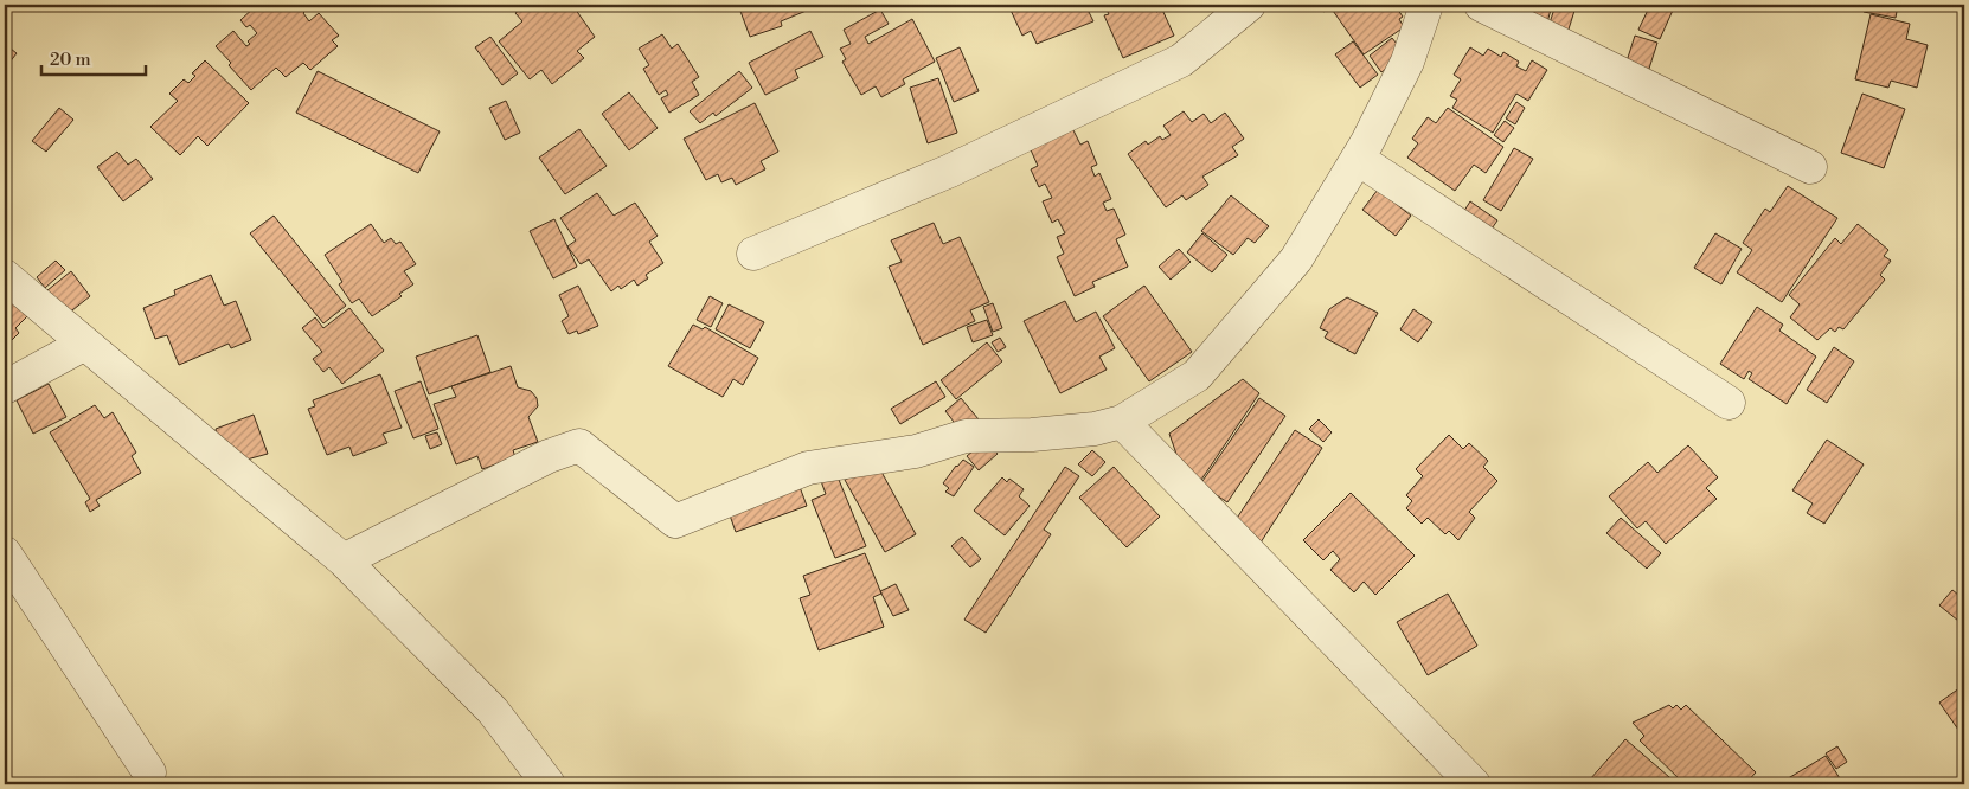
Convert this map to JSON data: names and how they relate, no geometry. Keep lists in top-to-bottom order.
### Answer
{
  "scale_bar": "20 m"
}
